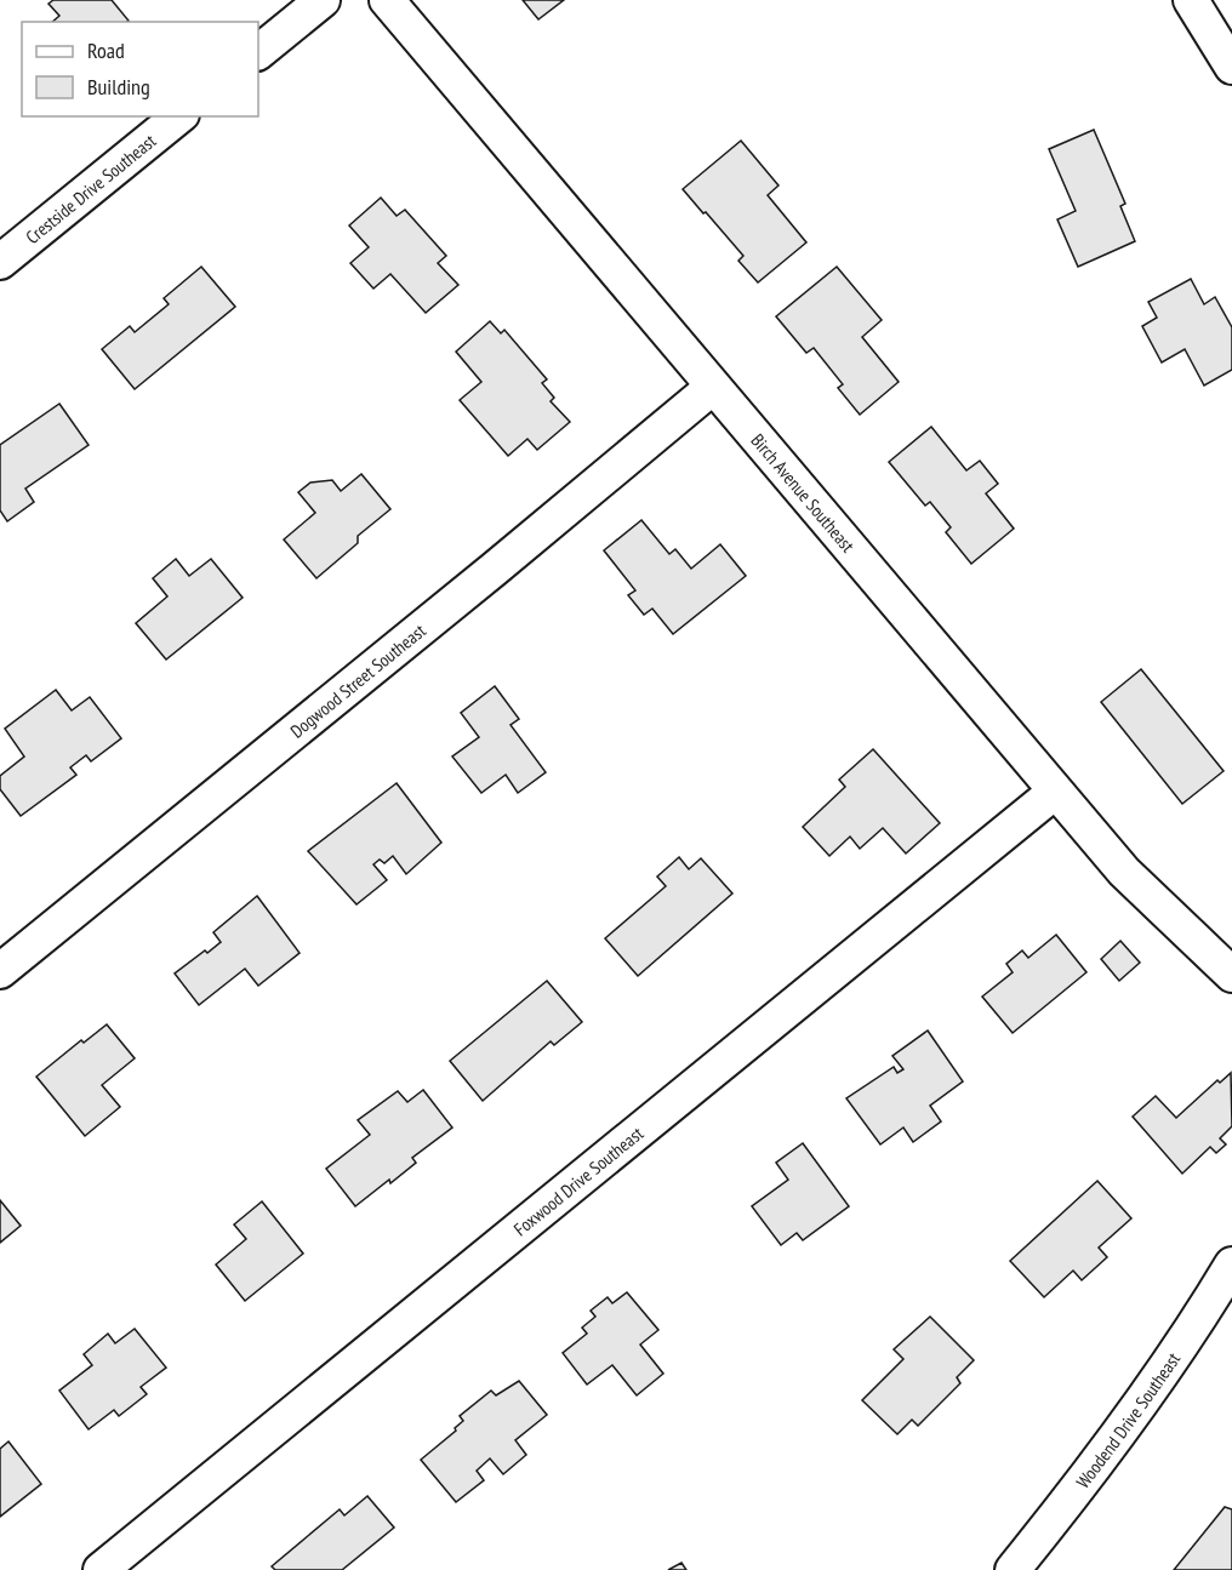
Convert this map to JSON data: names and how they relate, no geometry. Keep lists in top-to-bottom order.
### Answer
{
  "streets": {
    "street": [
      "Crestside Drive Southeast",
      "Birch Avenue Southeast",
      "Dogwood Street Southeast",
      "Foxwood Drive Southeast",
      "Woodend Drive Southeast"
    ]
  },
  "crossings": [
    ["Birch Avenue Southeast", "Dogwood Street Southeast"],
    ["Birch Avenue Southeast", "Foxwood Drive Southeast"]
  ],
  "legend": ["Road", "Building"]
}
